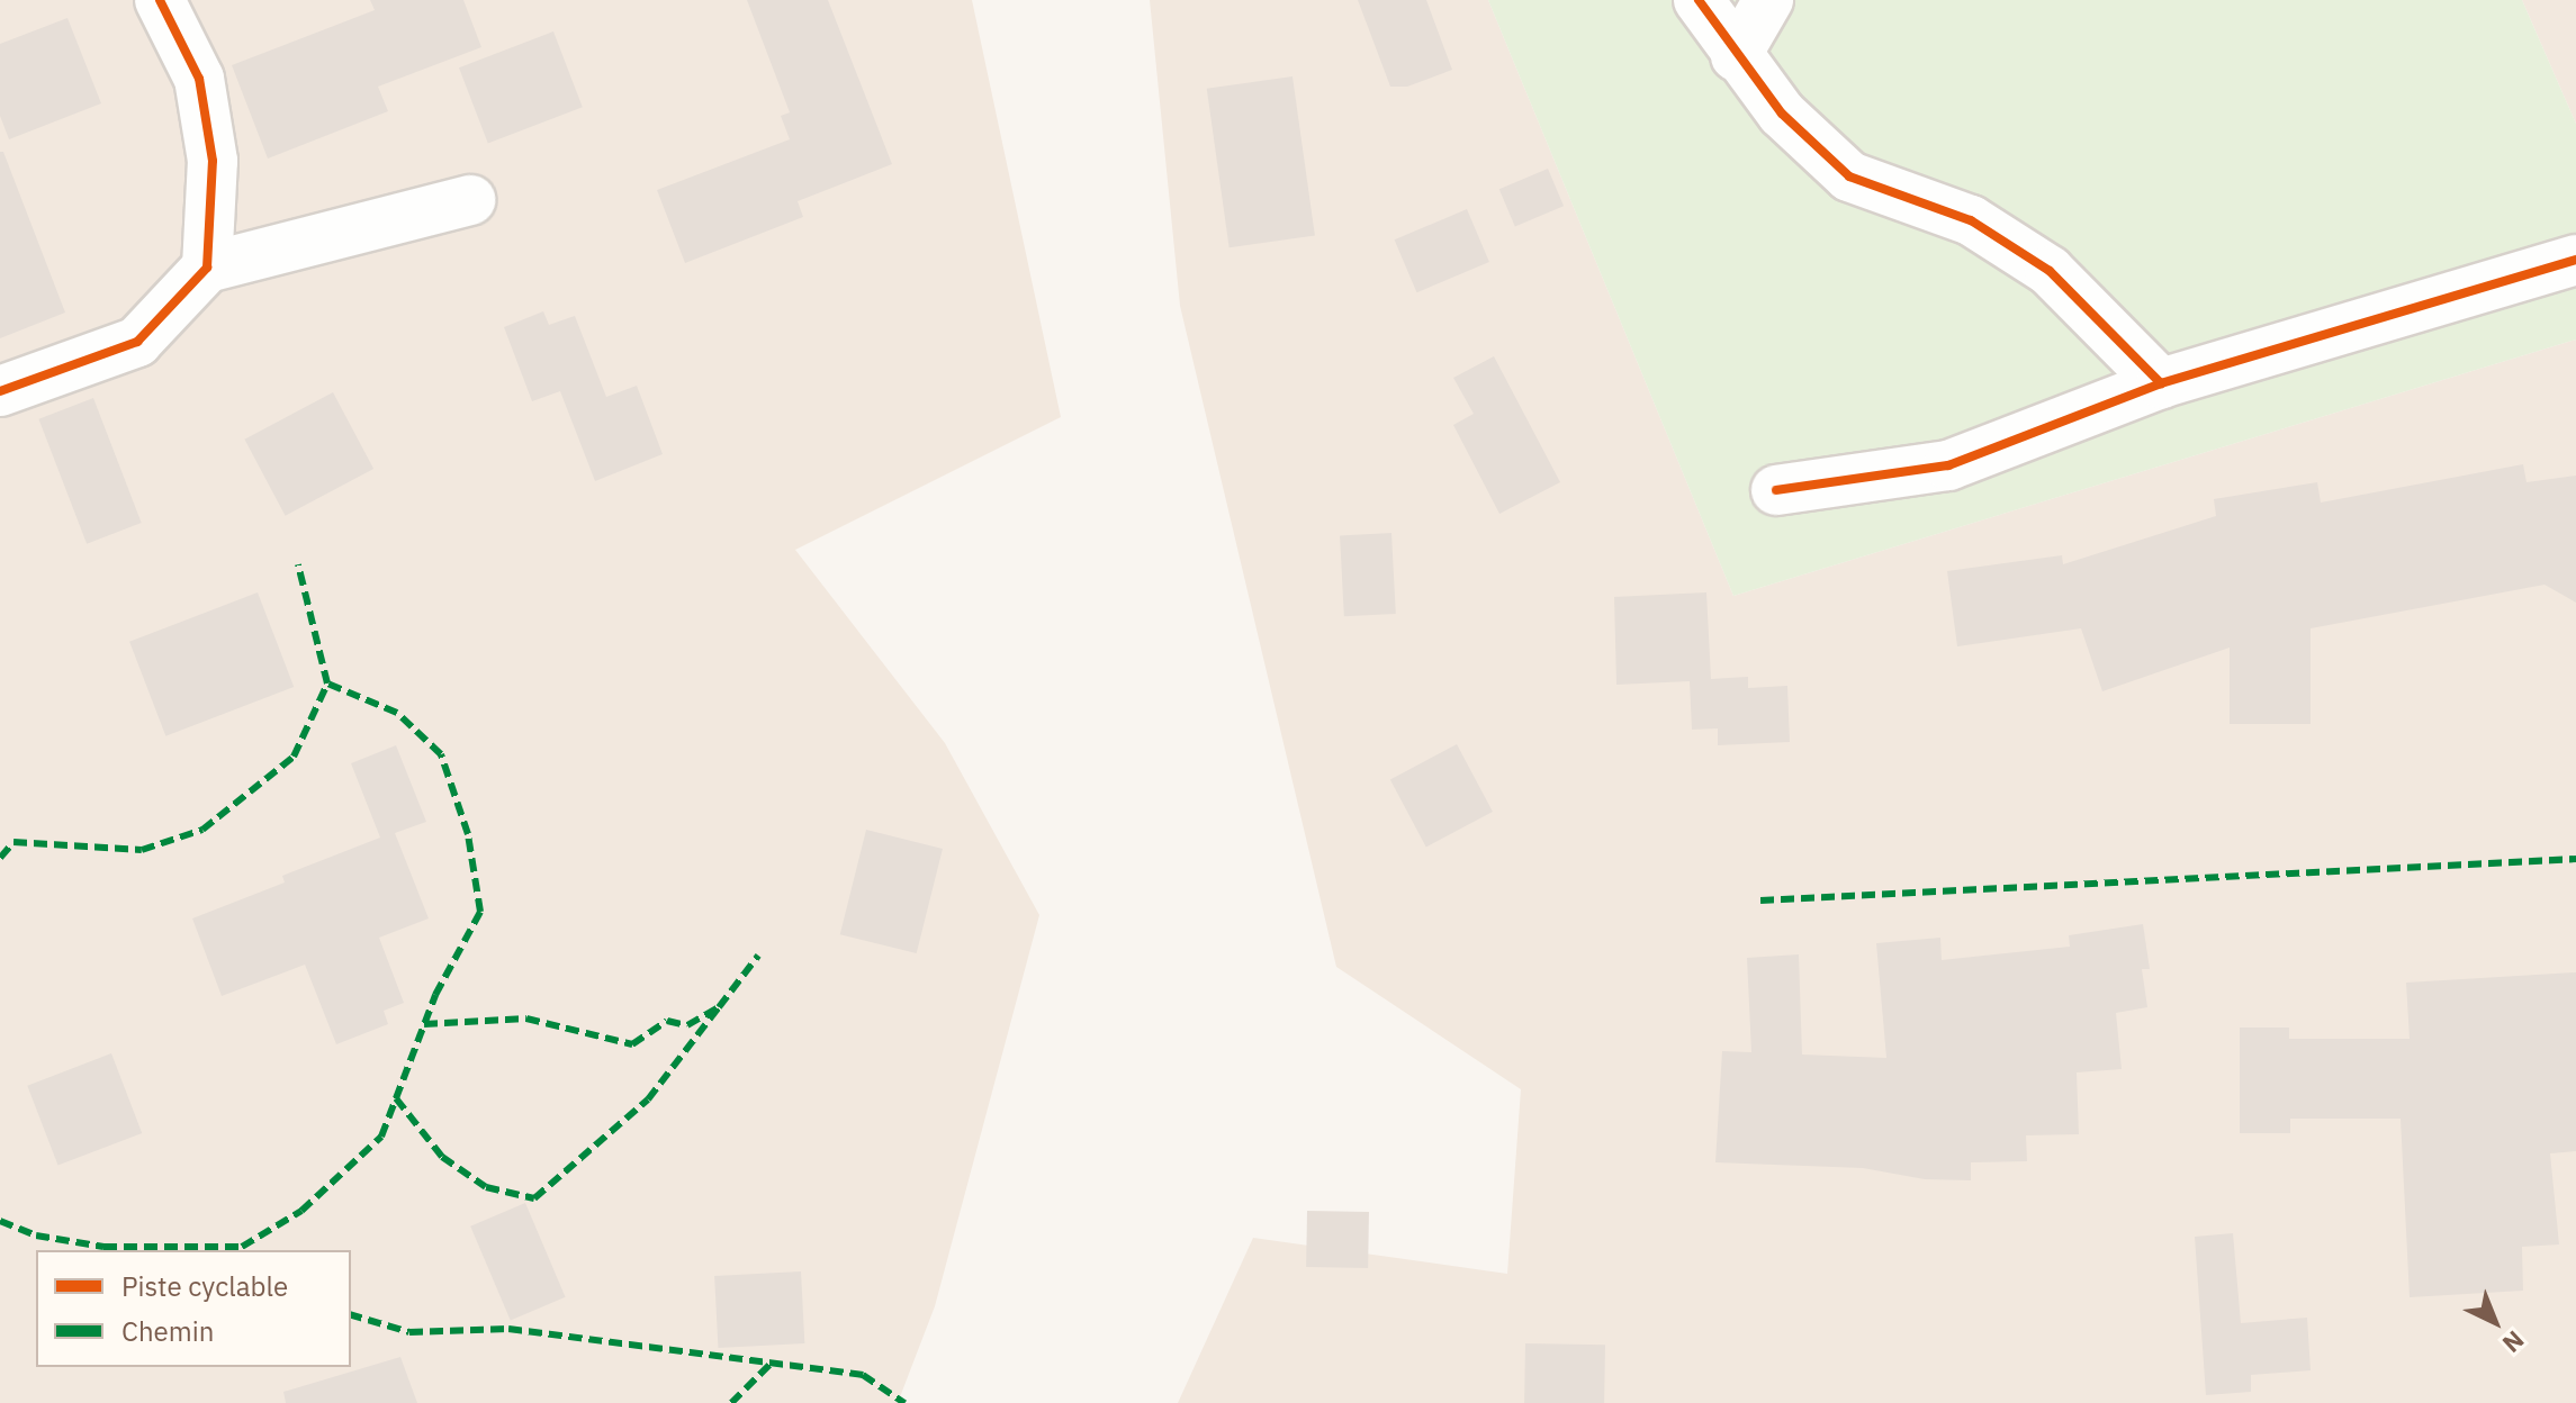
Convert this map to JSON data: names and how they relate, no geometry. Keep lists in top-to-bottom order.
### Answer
{
  "legend": ["Piste cyclable", "Chemin"],
  "north": "bottom right"
}
